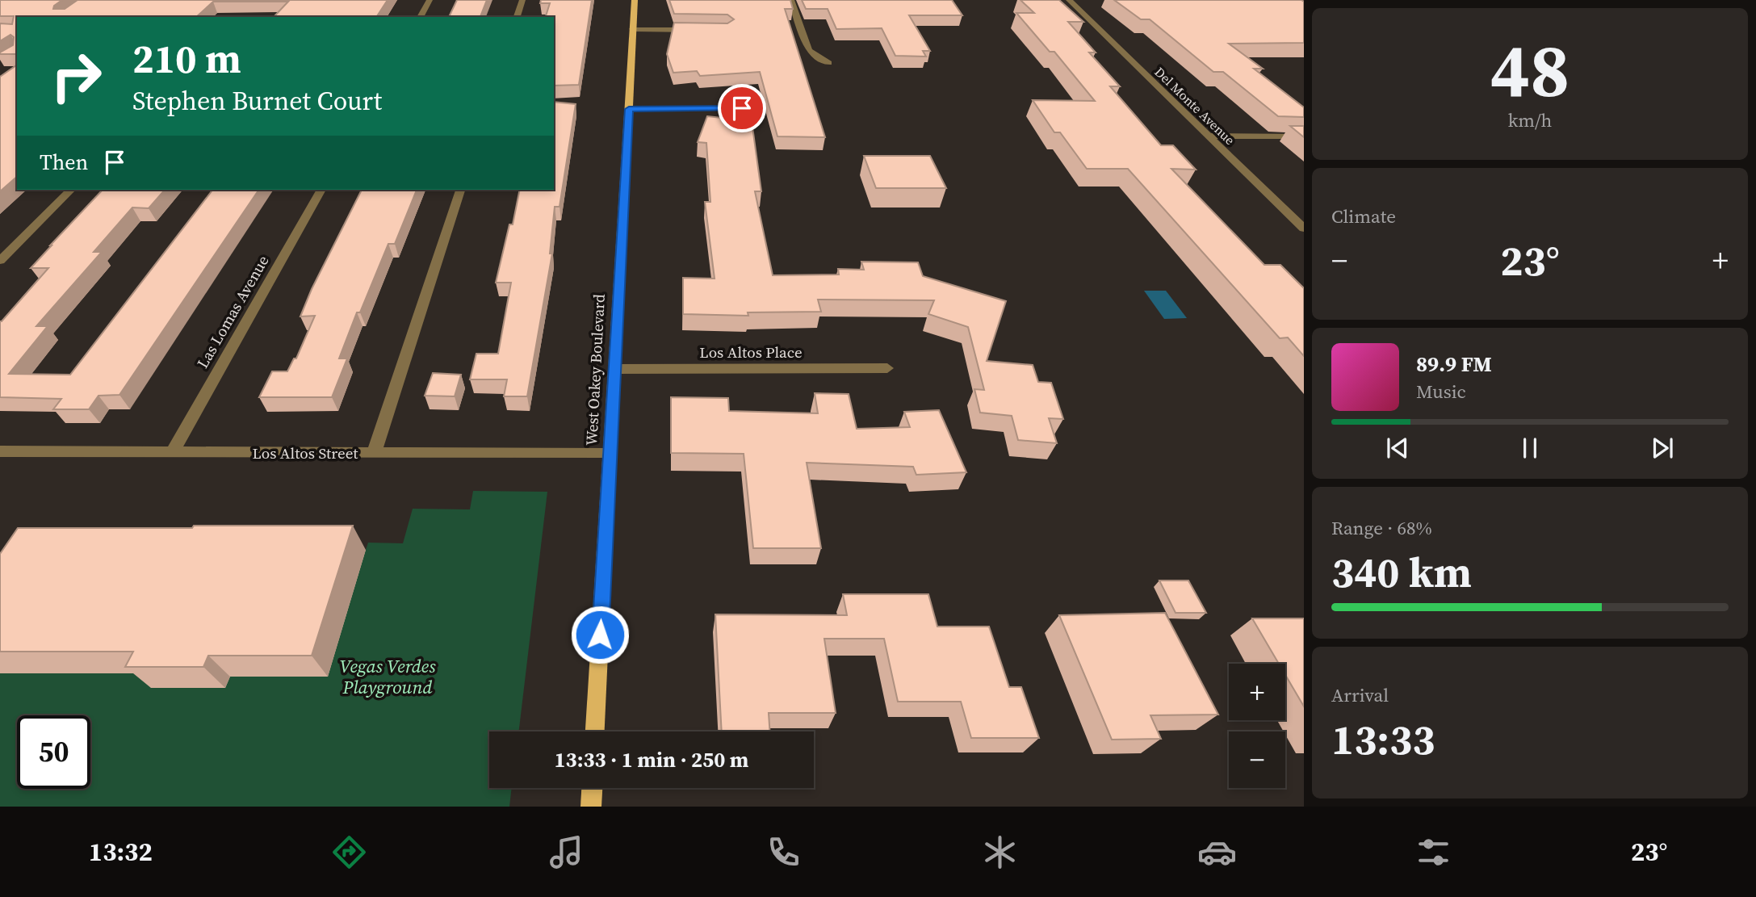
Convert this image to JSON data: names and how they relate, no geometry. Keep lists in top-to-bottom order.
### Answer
{
  "streets": {
    "main road": ["West Oakey Boulevard"],
    "street": [
      "Del Monte Avenue",
      "Las Lomas Avenue",
      "Los Altos Place",
      "Los Altos Street"
    ]
  },
  "crossings": [
    ["Las Lomas Avenue", "Los Altos Street"],
    ["Los Altos Place", "West Oakey Boulevard"],
    ["West Oakey Boulevard", "Los Altos Street"]
  ],
  "parks": ["Vegas Verdes Playground"],
  "page": {
    "tile": [
      ["48", "km/h"],
      "Climate",
      ["Range · 68%", "340 km"],
      ["Arrival", "13:33"]
    ],
    "turn": ["210 m", "Stephen Burnet Court"],
    "then": "Then",
    "heat": ["−", "23°", "+"],
    "song": ["89.9 FM", "Music"],
    "map_buttons": ["+", "−"],
    "limit": "50",
    "trip": "13:33 · 1 min · 250 m",
    "tabs": ["13:32", "23°"]
  }
}
